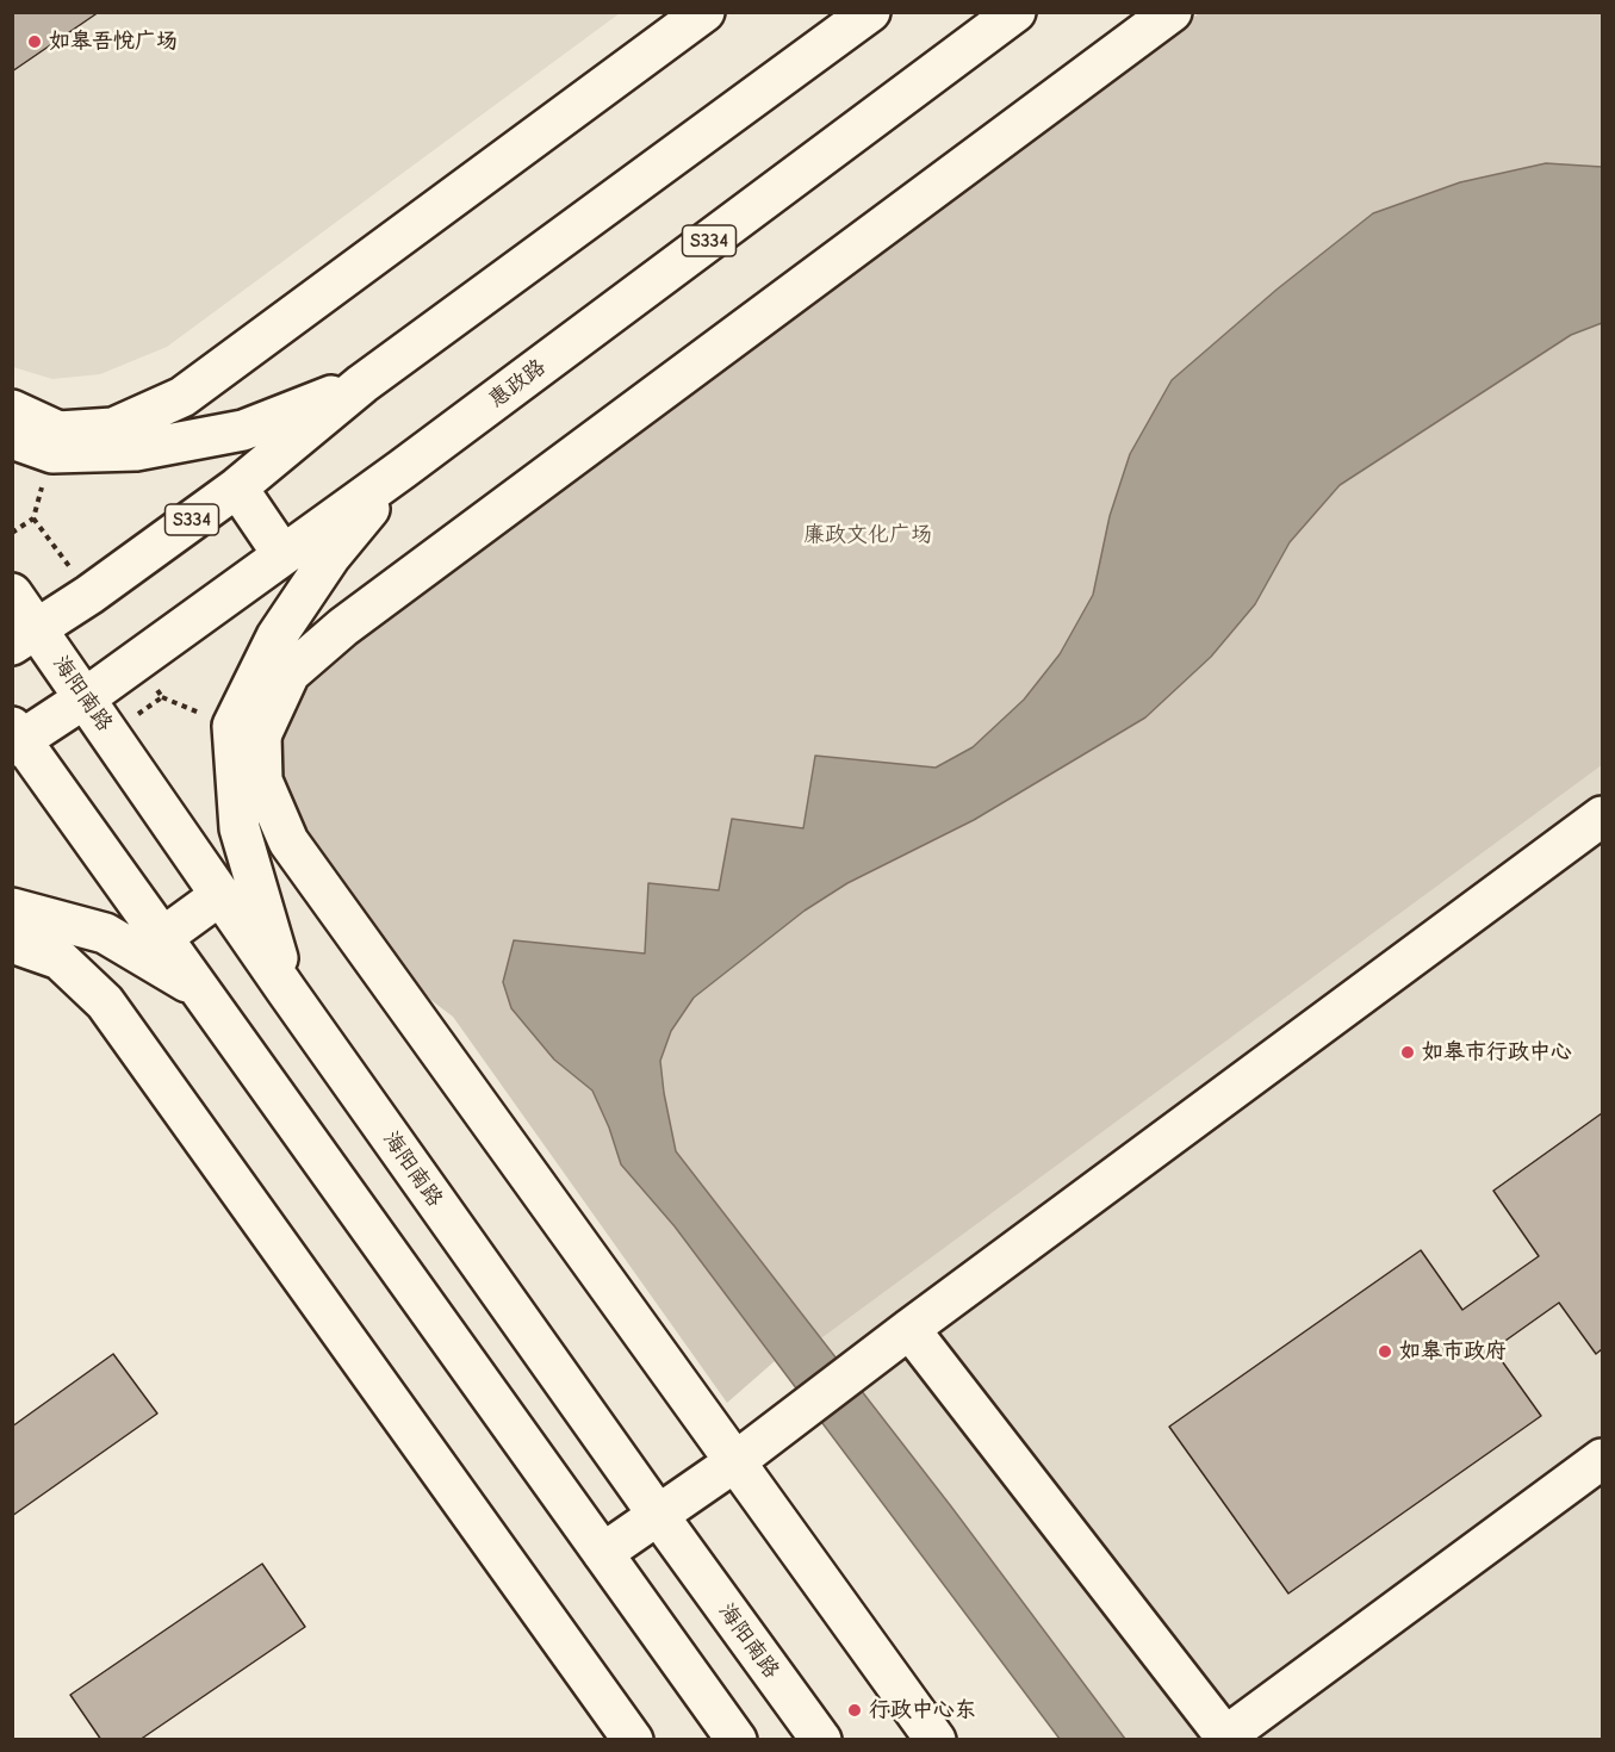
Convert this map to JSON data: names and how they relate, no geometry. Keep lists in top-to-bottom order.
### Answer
{
  "streets": {
    "main road": ["S334", "惠政路", "海阳南路"]
  },
  "crossings": [
    ["S334", "海阳南路"],
    ["惠政路", "海阳南路"]
  ],
  "parks": ["廉政文化广场"],
  "places": [
    "如皋吾悦广场",
    "如皋市行政中心",
    "如皋市政府",
    "行政中心东"
  ]
}
